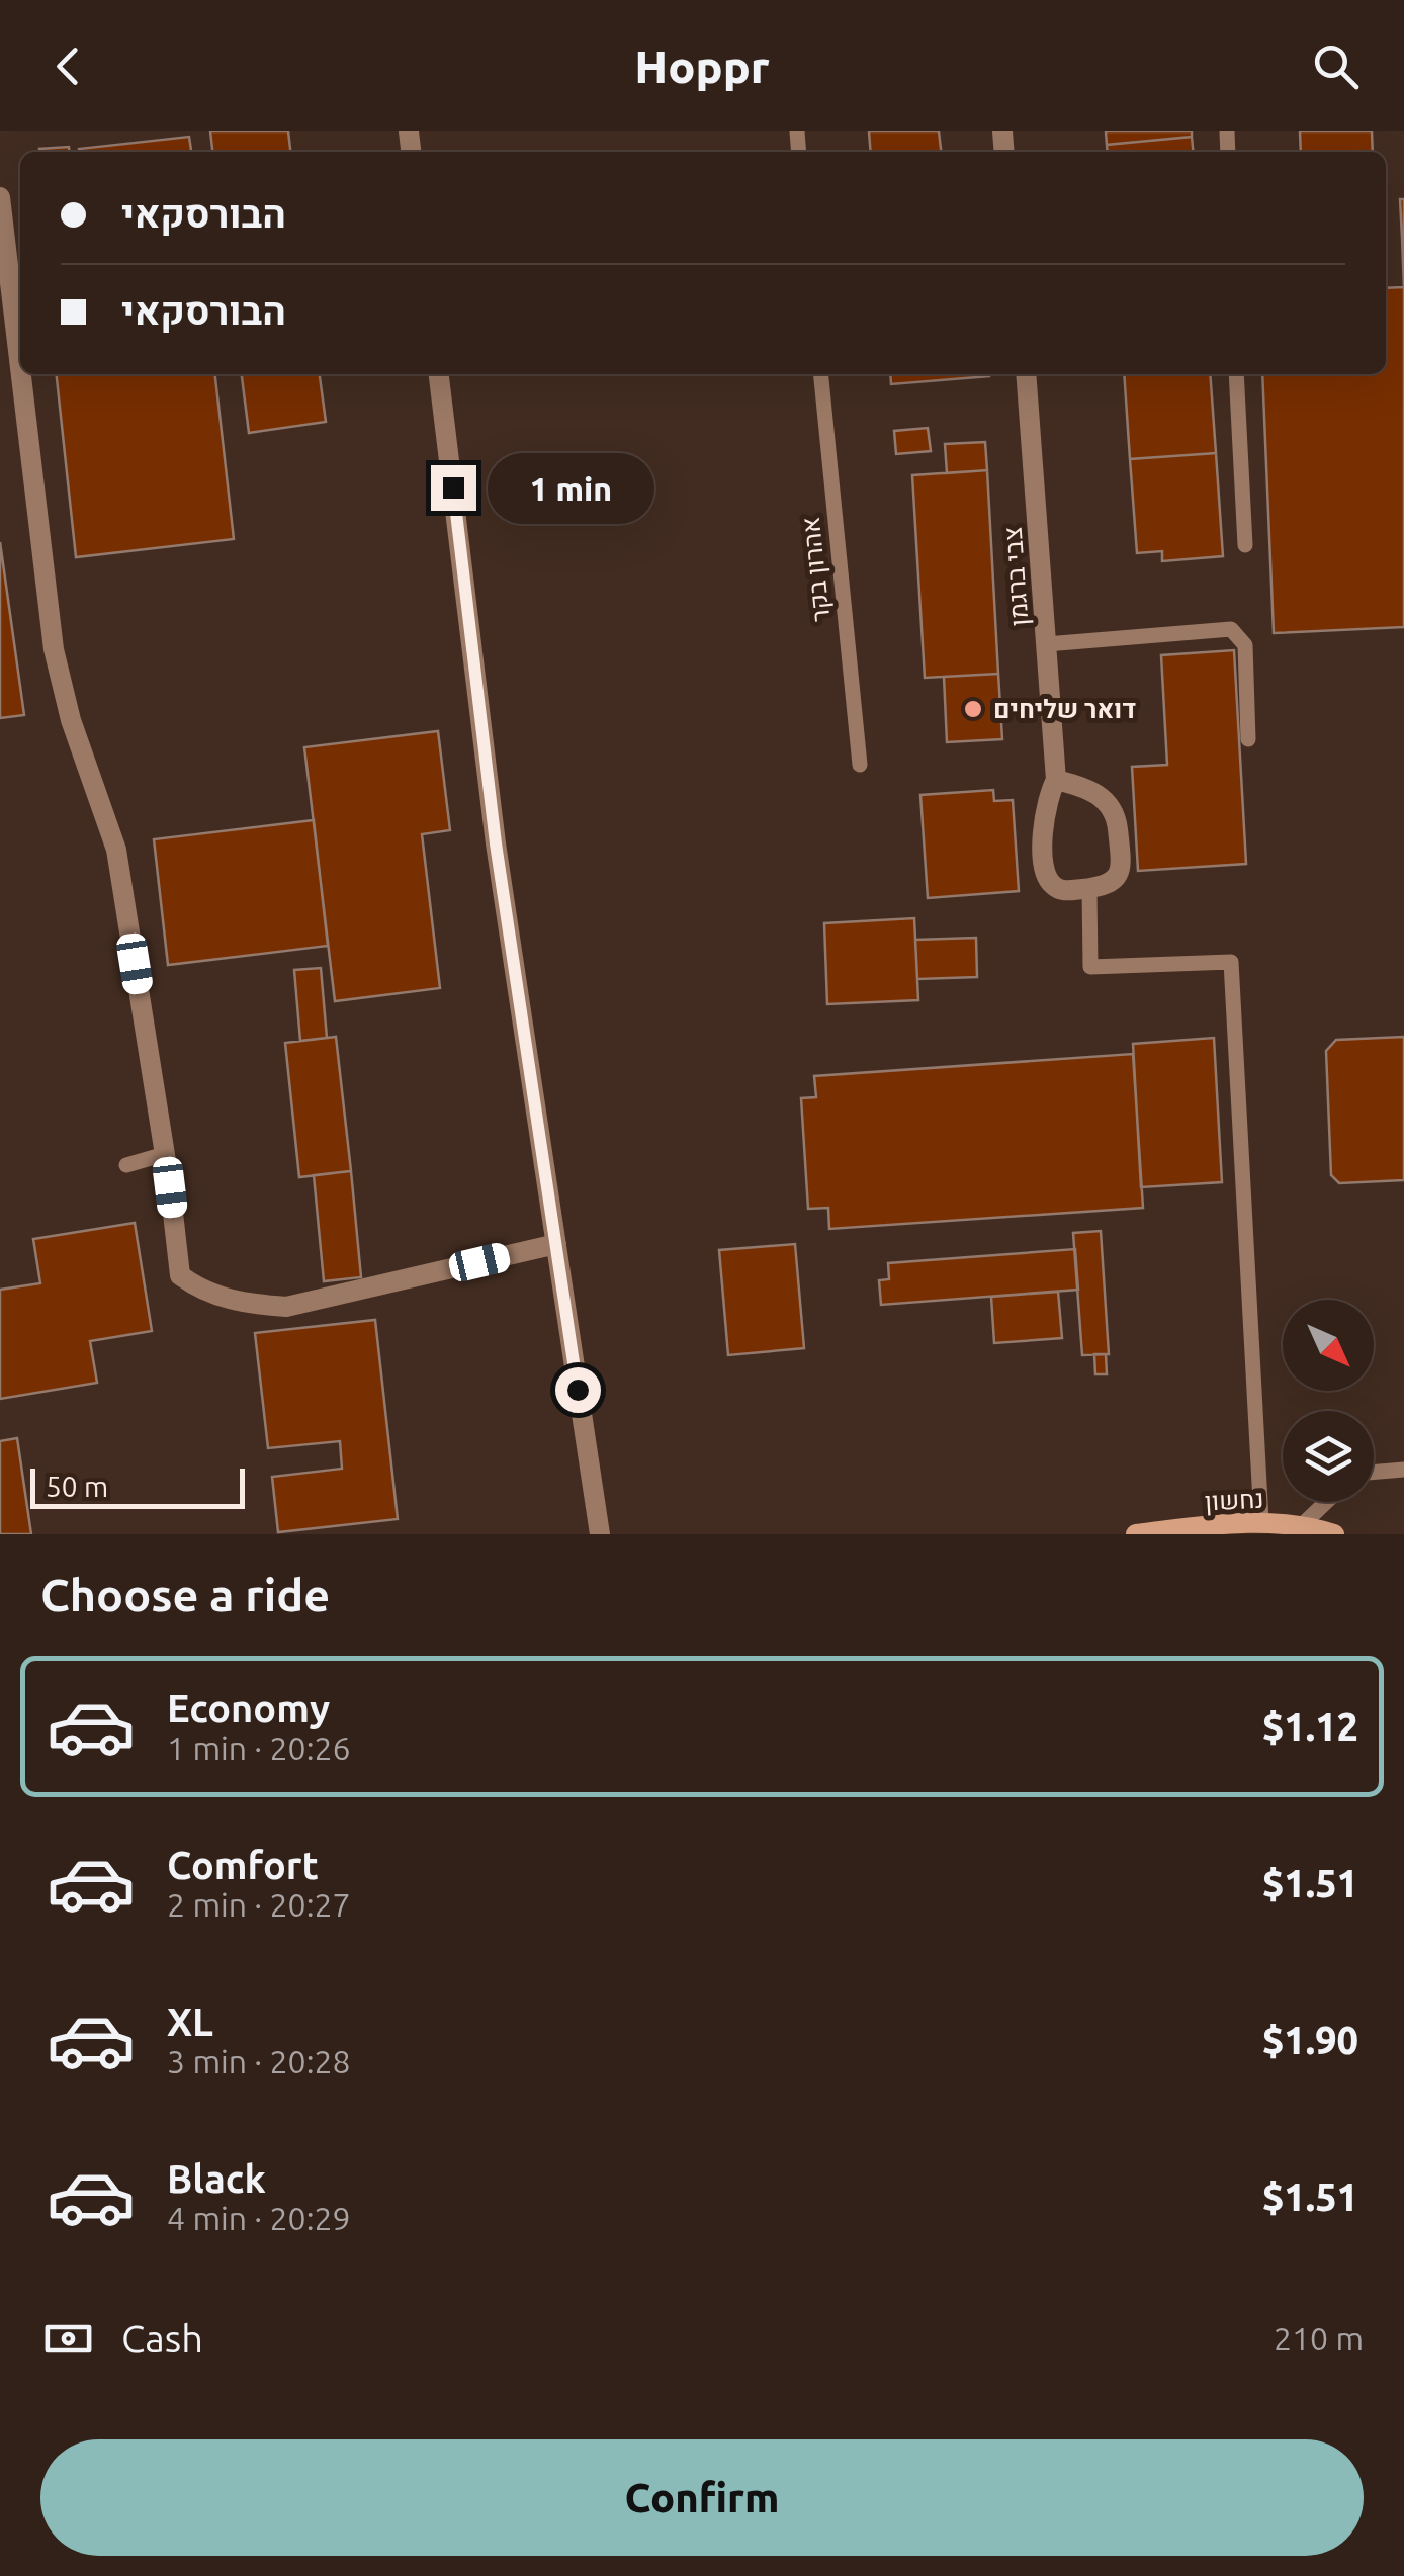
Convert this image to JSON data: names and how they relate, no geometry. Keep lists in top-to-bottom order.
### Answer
{
  "streets": {
    "street": ["צבי ברגמן", "נחשון"],
    "lane": ["אהרון בקר"]
  },
  "places": ["דואר שליחים"],
  "scale_bar": "50 m",
  "north": "bottom right",
  "page": {
    "header": "Hoppr",
    "banner": ["הבורסקאי", "הבורסקאי"],
    "bubble": "1 min",
    "scale": "50 m",
    "heading": "Choose a ride",
    "list": [
      {
        "name": "Economy",
        "note": "1 min · 20:26",
        "value": "$1.12"
      },
      {
        "name": "Comfort",
        "note": "2 min · 20:27",
        "value": "$1.51"
      },
      {
        "name": "XL",
        "note": "3 min · 20:28",
        "value": "$1.90"
      },
      {
        "name": "Black",
        "note": "4 min · 20:29",
        "value": "$1.51"
      }
    ],
    "pay": ["Cash", "210 m"],
    "buttons": "Confirm"
  }
}
